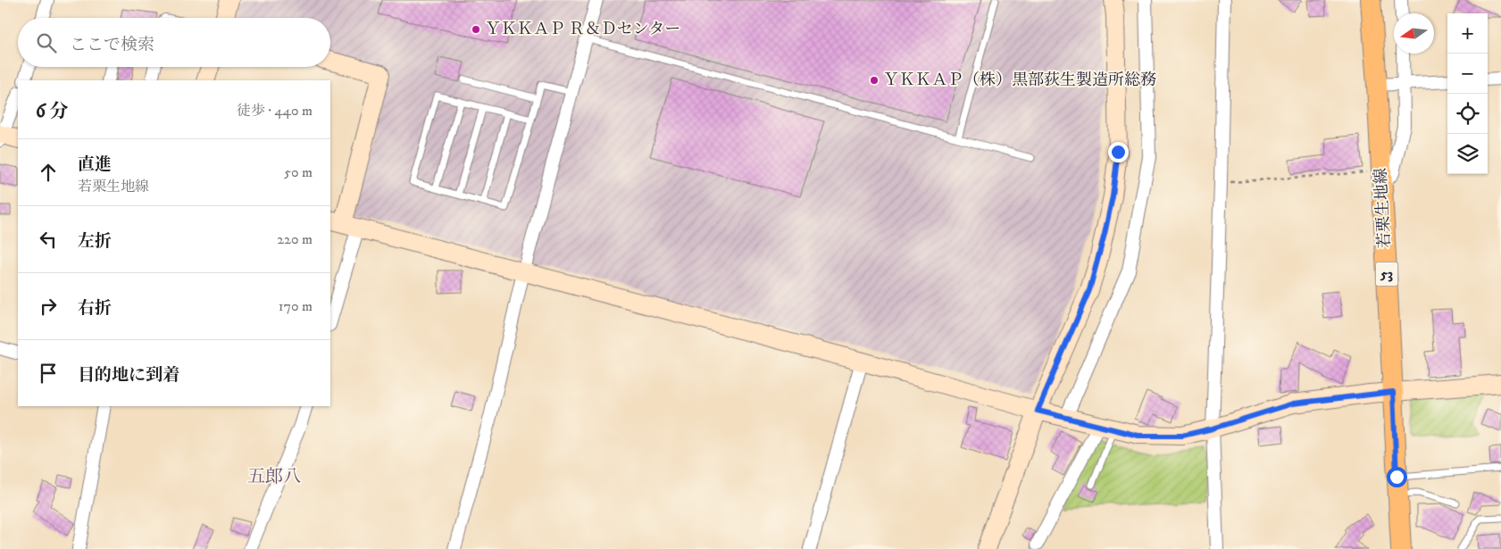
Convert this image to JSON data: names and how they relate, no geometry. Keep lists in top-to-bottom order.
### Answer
{
  "streets": {
    "main road": ["若栗生地線", "53"]
  },
  "districts": ["五郎八"],
  "places": ["ＹＫＫＡＰ Ｒ＆Ｄセンター", "ＹＫＫＡＰ（株）黒部荻生製造所総務"],
  "north": "left",
  "page": {
    "map_buttons": ["+", "−"],
    "search": "ここで検索",
    "heading": ["6 分", "徒歩 · 440 m"],
    "list": [
      ["直進", "若栗生地線", "50 m"],
      ["左折", "220 m"],
      ["右折", "170 m"],
      "目的地に到着"
    ]
  }
}
